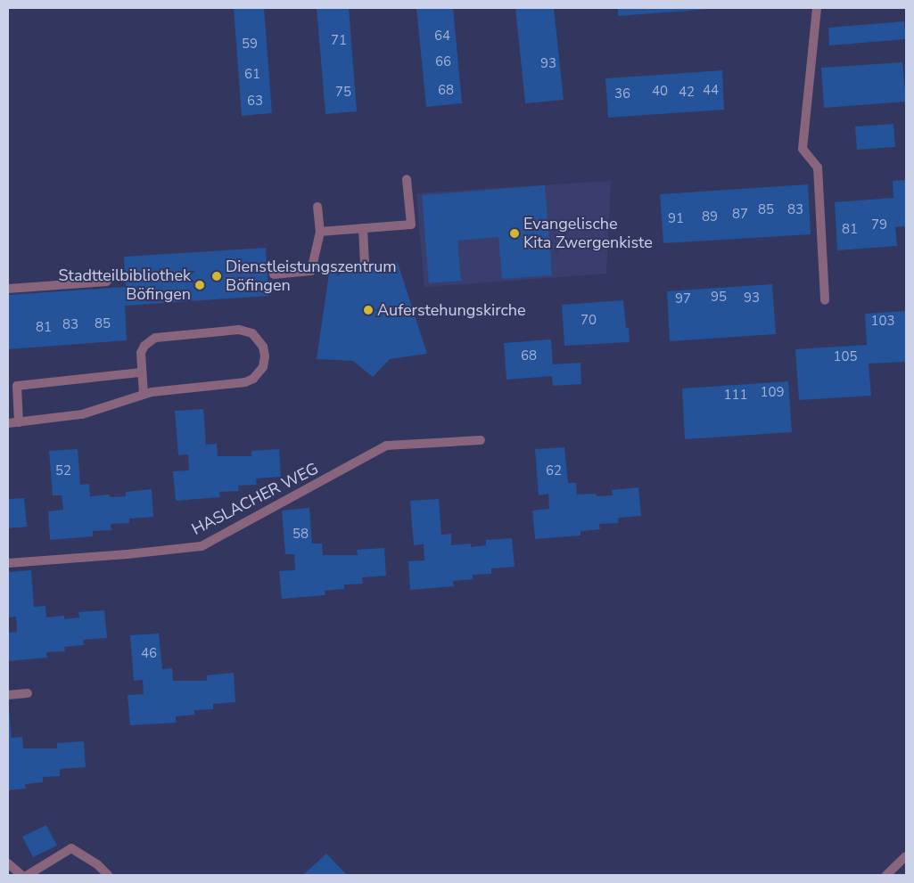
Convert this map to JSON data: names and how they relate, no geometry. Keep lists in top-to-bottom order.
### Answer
{
  "streets": {
    "street": ["HASLACHER WEG"]
  },
  "places": [
    "Evangelische Kita Zwergenkiste",
    "Dienstleistungszentrum Böfingen",
    "Stadtteilbibliothek Böfingen",
    "Auferstehungskirche"
  ],
  "house_numbers": [
    "64",
    "71",
    "59",
    "66",
    "93",
    "61",
    "68",
    "44",
    "40",
    "75",
    "42",
    "36",
    "63",
    "85",
    "83",
    "87",
    "89",
    "91",
    "79",
    "81",
    "95",
    "93",
    "97",
    "70",
    "103",
    "85",
    "83",
    "81",
    "68",
    "105",
    "109",
    "111",
    "52",
    "62",
    "58",
    "46"
  ]
}
